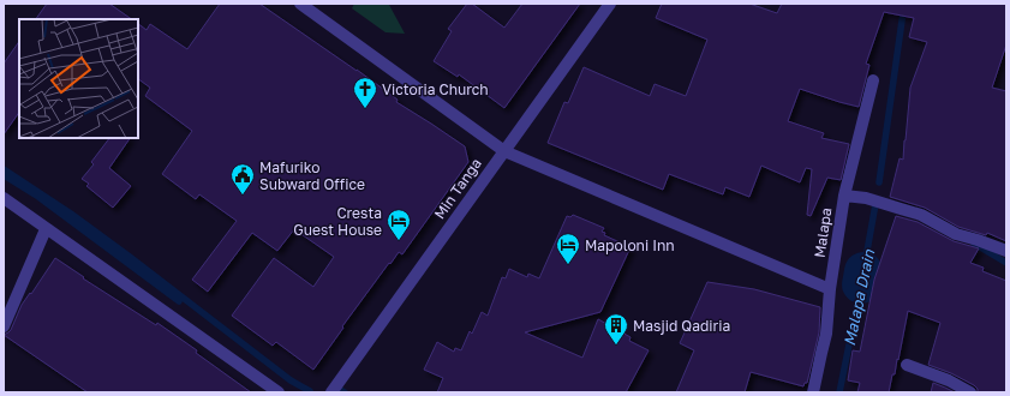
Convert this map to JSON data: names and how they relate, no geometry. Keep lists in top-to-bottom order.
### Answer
{
  "streets": {
    "street": ["Min Tanga", "Malapa"]
  },
  "water": ["Malapa Drain"],
  "places": {
    "church": ["Victoria Church"],
    "public building": ["Mafuriko Subward Office"],
    "hotel": ["Cresta Guest House", "Mapoloni Inn"],
    "building": ["Masjid Qadiria"]
  }
}
